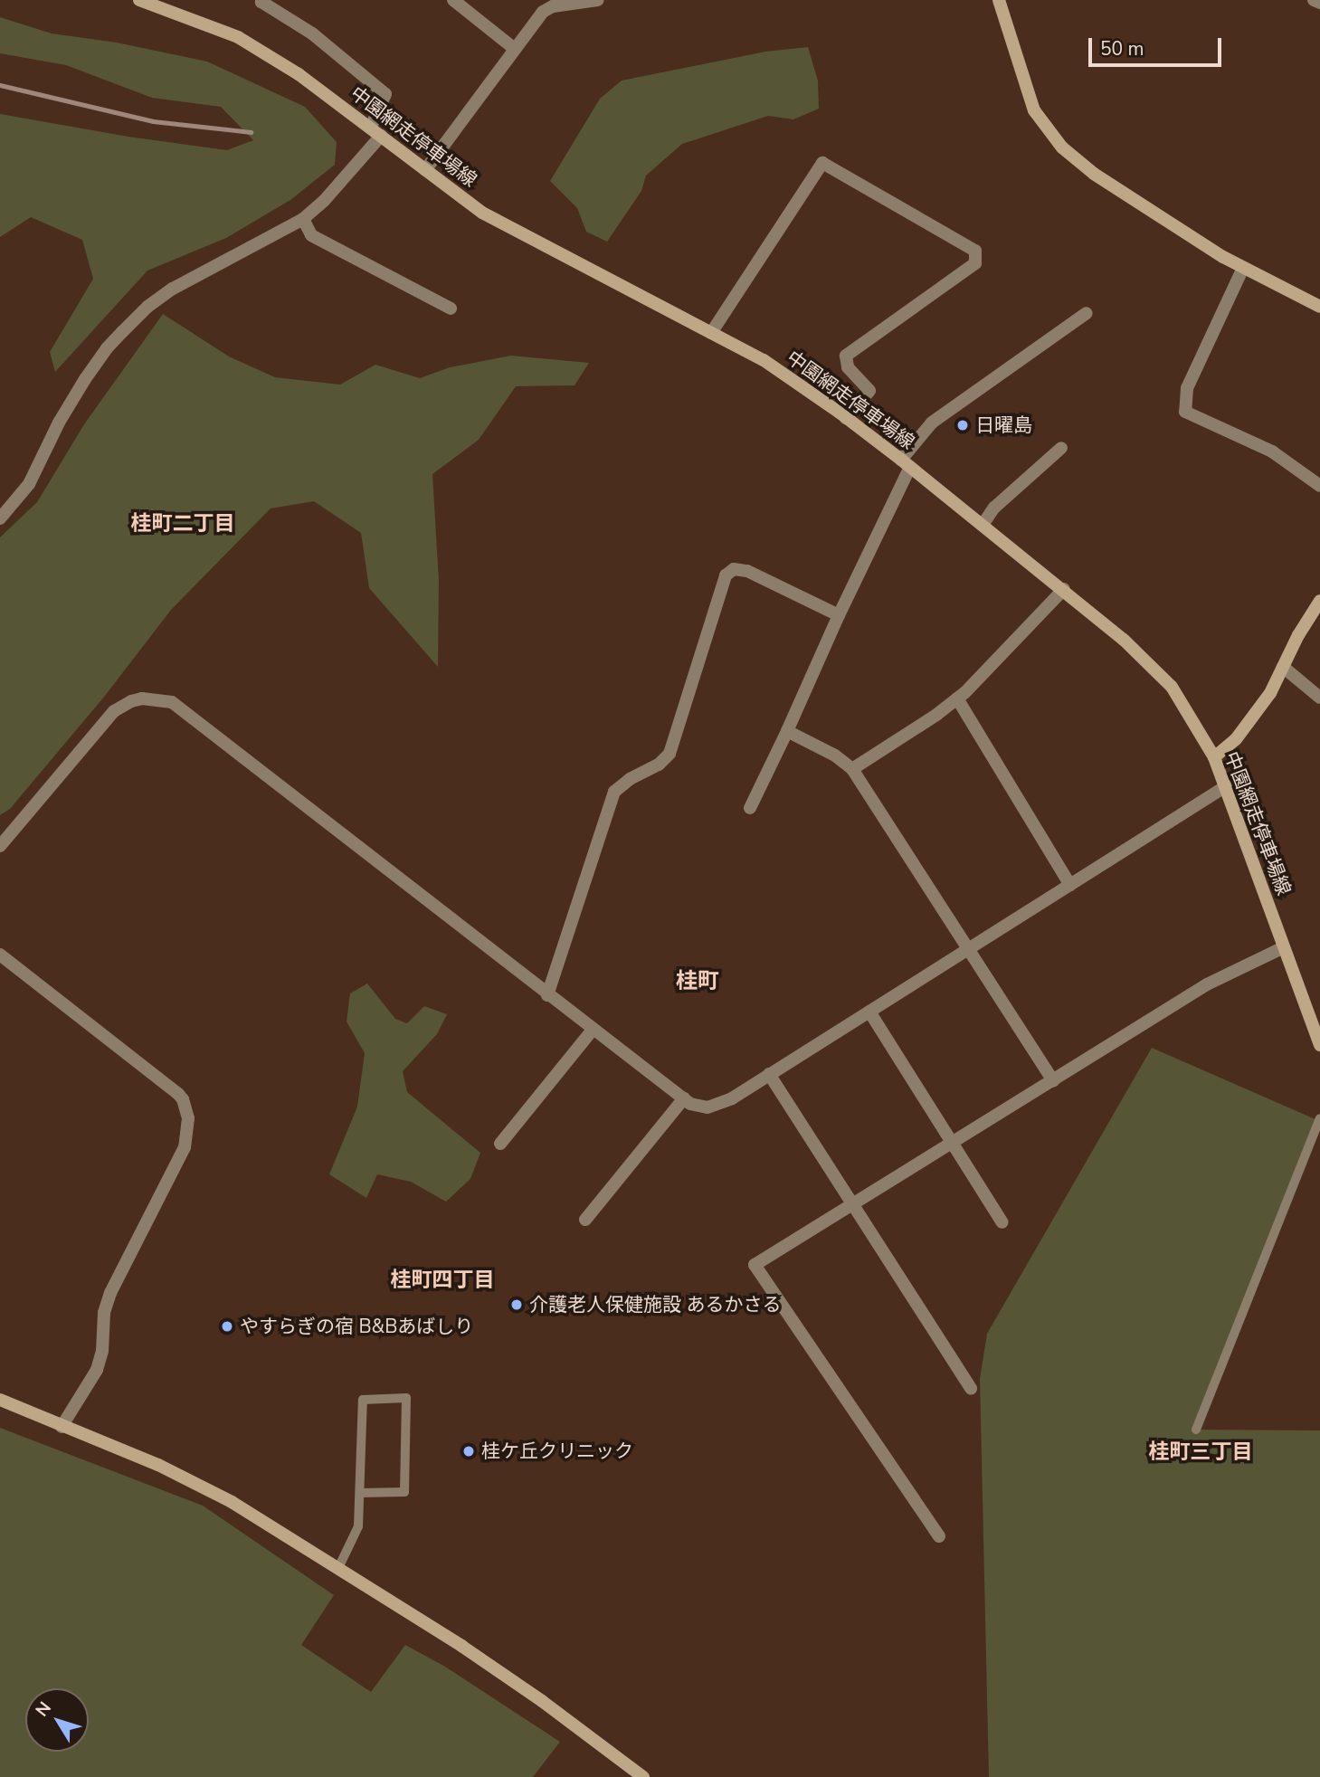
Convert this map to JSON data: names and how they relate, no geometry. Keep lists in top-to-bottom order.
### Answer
{
  "streets": {
    "main road": ["中園網走停車場線"]
  },
  "districts": [
    "桂町二丁目",
    "桂町",
    "桂町四丁目",
    "桂町三丁目"
  ],
  "places": [
    "日曜島",
    "介護老人保健施設 あるかさる",
    "やすらぎの宿 B&Bあばしり",
    "桂ケ丘クリニック"
  ],
  "scale_bar": "50 m",
  "north": "top left"
}
